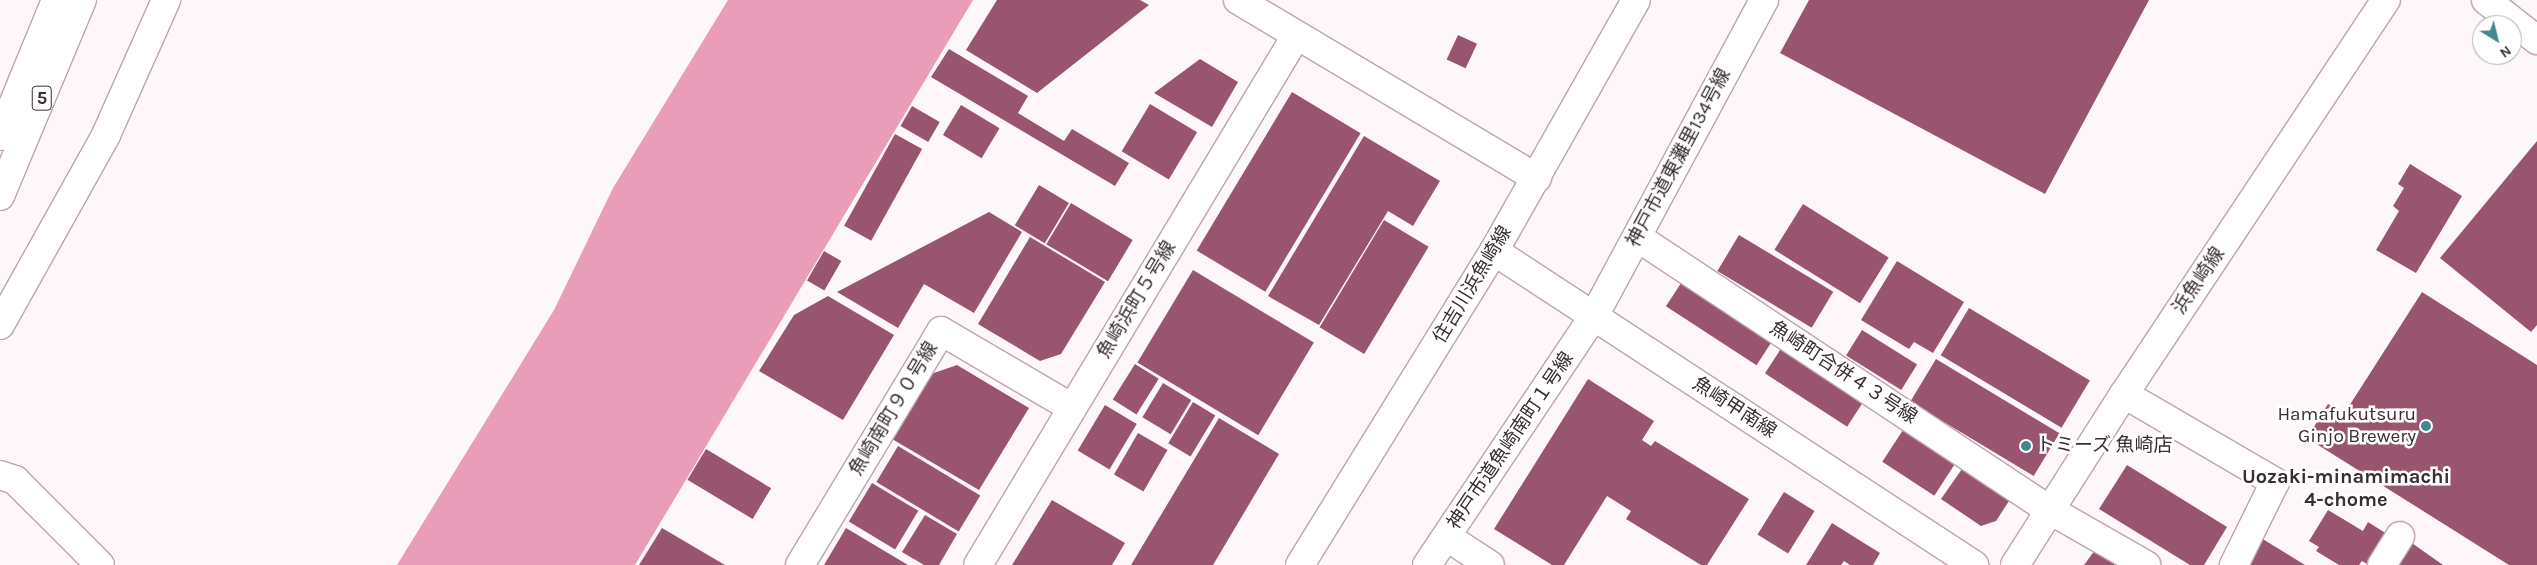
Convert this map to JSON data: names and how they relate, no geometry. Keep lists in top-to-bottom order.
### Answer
{
  "streets": {
    "main road": [
      "5",
      "神戸市道東灘里134号線",
      "浜魚崎線",
      "住吉川浜魚崎線",
      "魚崎浜町５号線",
      "魚崎町合併４３号線",
      "魚崎甲南線",
      "魚崎南町９０号線",
      "神戸市道魚崎南町１号線"
    ]
  },
  "crossings": [
    ["神戸市道東灘里134号線", "魚崎町合併４３号線"],
    ["神戸市道東灘里134号線", "魚崎甲南線"],
    ["神戸市道東灘里134号線", "神戸市道魚崎南町１号線"],
    ["浜魚崎線", "魚崎町合併４３号線"],
    ["住吉川浜魚崎線", "魚崎甲南線"],
    ["魚崎浜町５号線", "魚崎南町９０号線"],
    ["魚崎甲南線", "神戸市道魚崎南町１号線"]
  ],
  "districts": ["Uozaki-minamimachi 4-chome"],
  "places": ["Hamafukutsuru Ginjo Brewery", "トミーズ 魚崎店"],
  "north": "bottom right"
}
